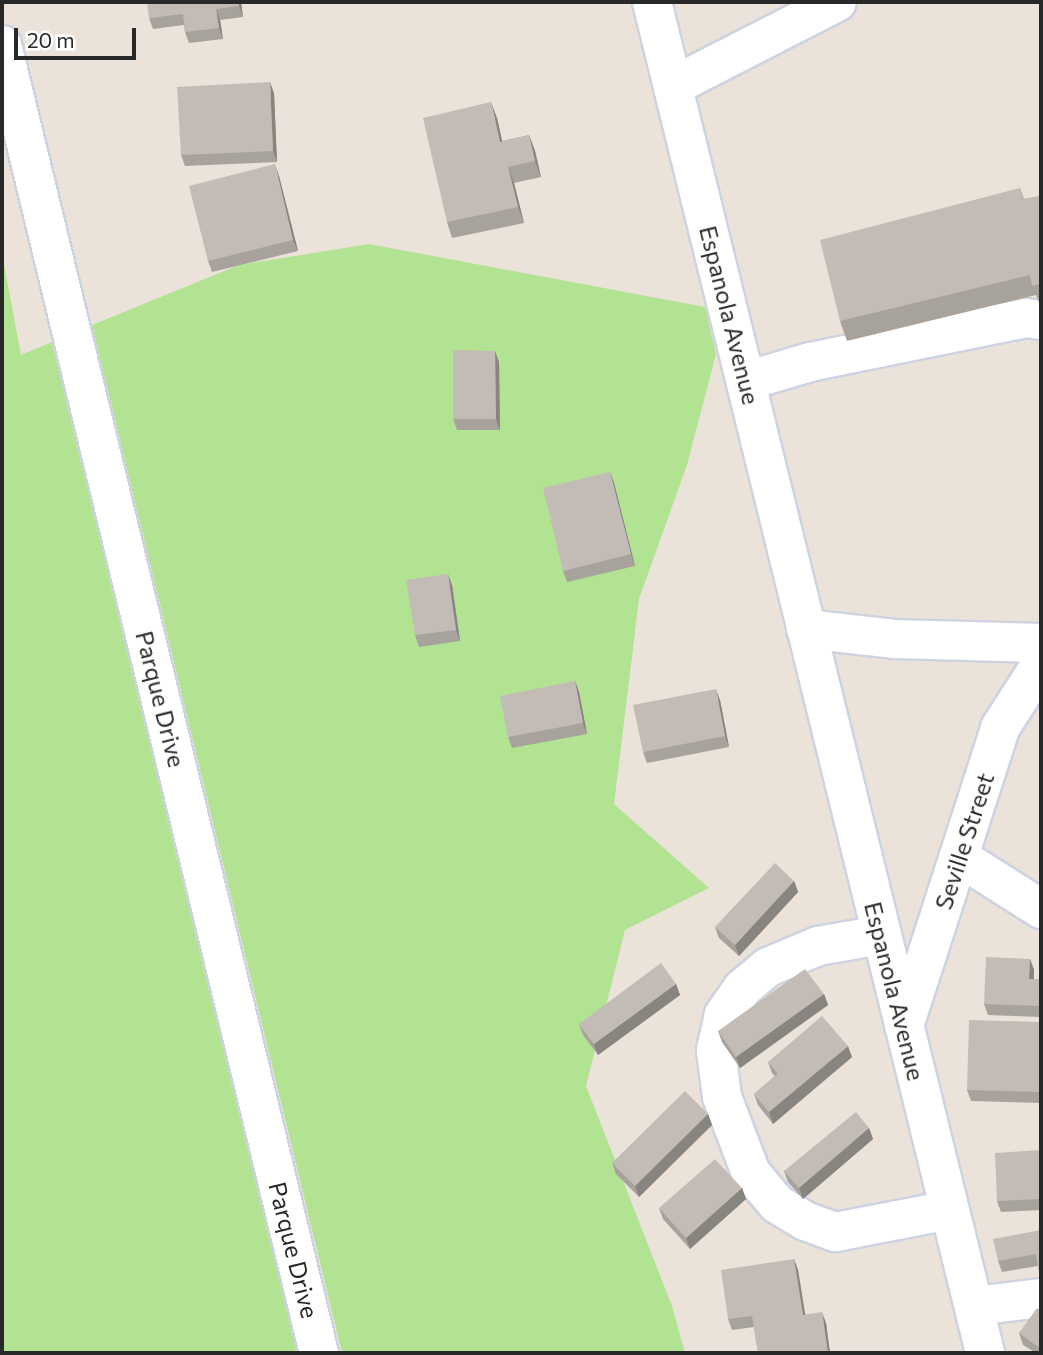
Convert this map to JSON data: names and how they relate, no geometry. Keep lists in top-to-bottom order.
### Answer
{
  "streets": {
    "street": ["Espanola Avenue", "Parque Drive", "Seville Street"]
  },
  "crossings": [
    ["Espanola Avenue", "Seville Street"]
  ],
  "scale_bar": "20 m"
}
